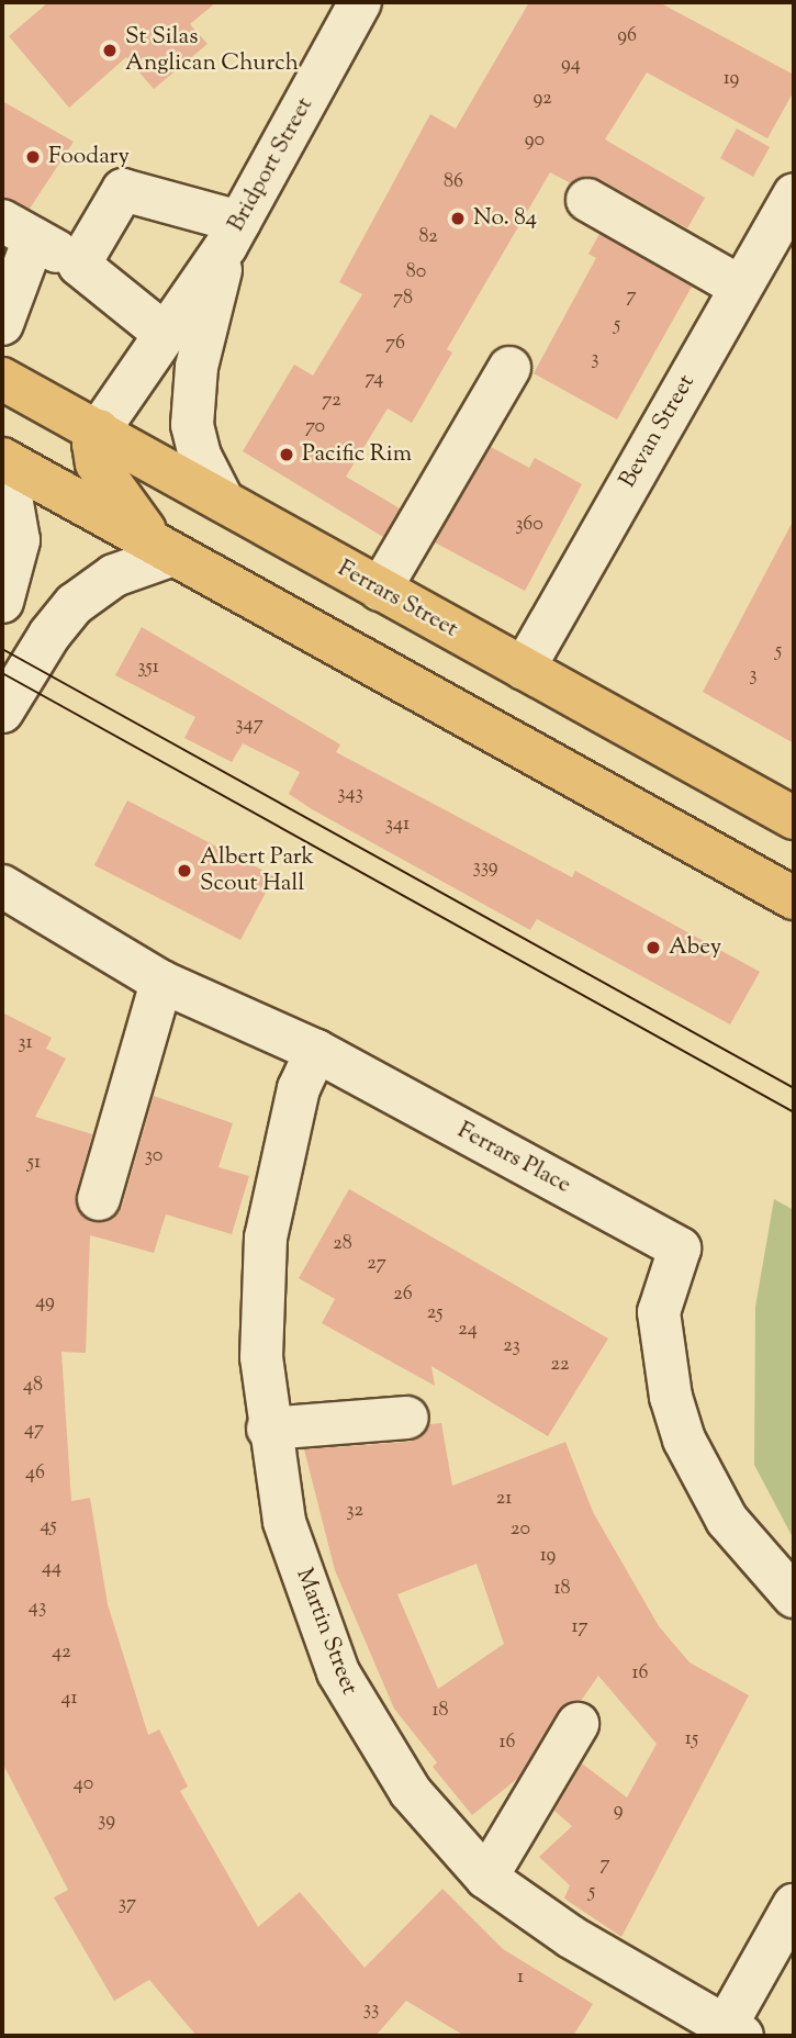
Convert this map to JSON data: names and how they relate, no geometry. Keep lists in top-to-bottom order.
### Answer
{
  "streets": {
    "main road": ["Ferrars Street"],
    "street": [
      "Bridport Street",
      "Bevan Street",
      "Ferrars Place",
      "Martin Street"
    ]
  },
  "crossings": [
    ["Bridport Street", "Ferrars Street"],
    ["Bevan Street", "Ferrars Street"],
    ["Ferrars Place", "Martin Street"]
  ],
  "places": [
    "St Silas Anglican Church",
    "Foodary",
    "No. 84",
    "Pacific Rim",
    "Albert Park Scout Hall",
    "Abey"
  ],
  "house_numbers": [
    "96",
    "94",
    "19",
    "92",
    "90",
    "86",
    "82",
    "80",
    "7",
    "78",
    "5",
    "76",
    "3",
    "74",
    "72",
    "70",
    "360",
    "5",
    "351",
    "3",
    "347",
    "343",
    "341",
    "339",
    "31",
    "30",
    "51",
    "28",
    "27",
    "26",
    "49",
    "25",
    "24",
    "23",
    "22",
    "48",
    "47",
    "46",
    "21",
    "32",
    "45",
    "20",
    "19",
    "44",
    "18",
    "43",
    "17",
    "42",
    "16",
    "41",
    "18",
    "15",
    "16",
    "40",
    "9",
    "39",
    "7",
    "5",
    "37",
    "1",
    "33"
  ]
}
